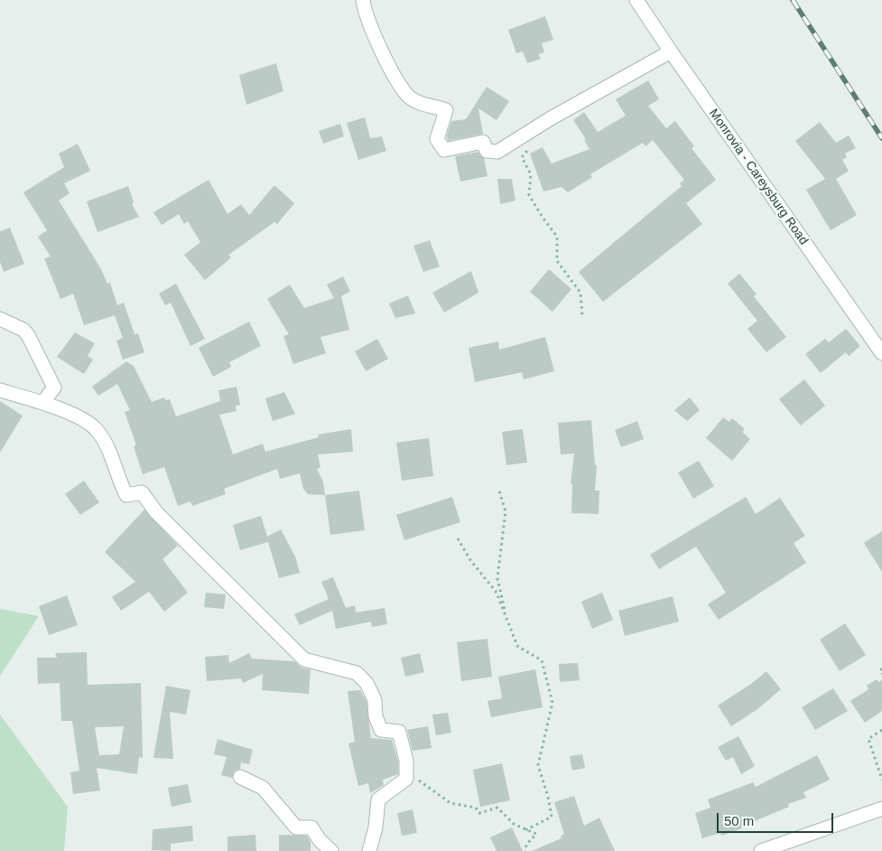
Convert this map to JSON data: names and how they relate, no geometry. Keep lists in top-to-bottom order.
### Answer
{
  "streets": {
    "street": ["Monrovia - Careysburg Road"]
  },
  "scale_bar": "50 m"
}
